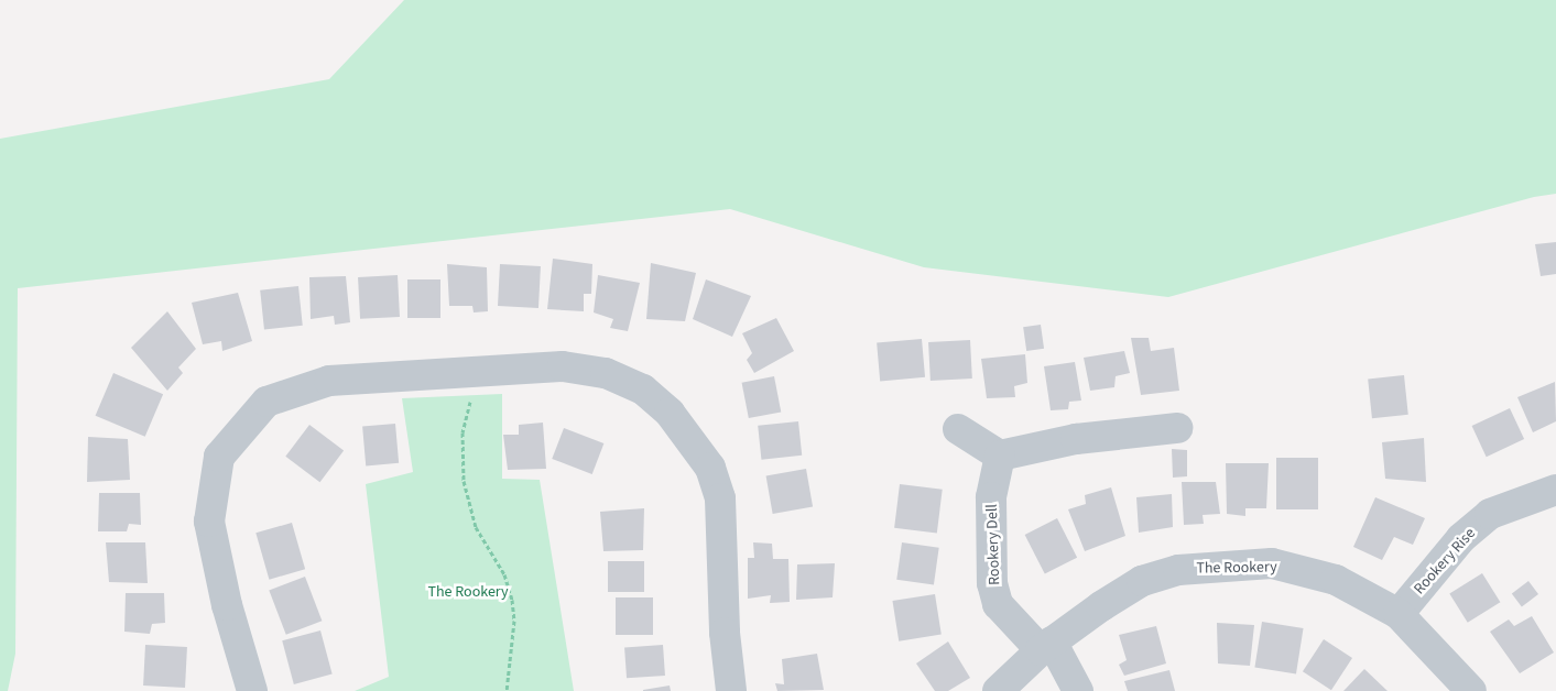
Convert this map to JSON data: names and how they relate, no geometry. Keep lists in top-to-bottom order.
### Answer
{
  "streets": {
    "street": ["Rookery Dell", "Rookery Rise", "The Rookery"]
  },
  "crossings": [
    ["Rookery Dell", "The Rookery"],
    ["Rookery Rise", "The Rookery"]
  ],
  "parks": ["The Rookery"]
}
